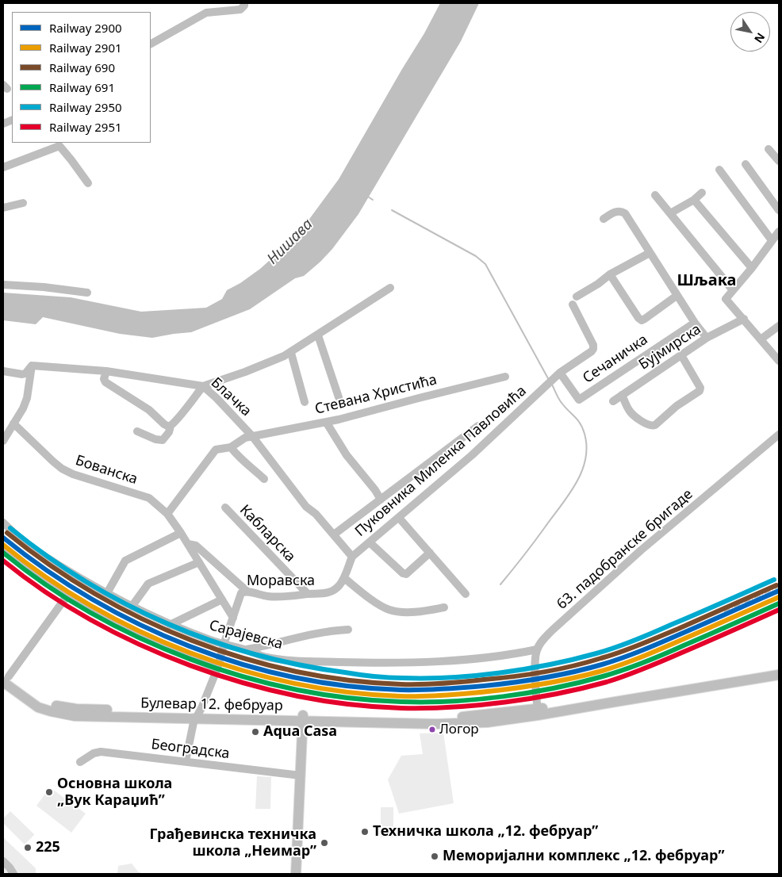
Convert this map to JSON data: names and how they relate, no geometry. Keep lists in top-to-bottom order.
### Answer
{
  "streets": {
    "main road": ["Булевар 12. фебруар"],
    "street": [
      "Бујмирска",
      "Сечаничка",
      "Стевана Христића",
      "Блачка",
      "Пуковника Миленка Павловића",
      "Бованска",
      "Кабларска",
      "63. падобранске бригаде",
      "Моравска",
      "Сарајевска",
      "Београдска"
    ]
  },
  "crossings": [
    ["Сечаничка", "Пуковника Миленка Павловића"],
    ["Стевана Христића", "Блачка"],
    ["Стевана Христића", "Бованска"],
    ["Блачка", "Пуковника Миленка Павловића"],
    ["Блачка", "Моравска"],
    ["Пуковника Миленка Павловића", "Моравска"],
    ["Бованска", "Моравска"],
    ["Кабларска", "Моравска"],
    ["63. падобранске бригаде", "Сарајевска"],
    ["Моравска", "Сарајевска"],
    ["Моравска", "Булевар 12. фебруар"],
    ["Моравска", "Београдска"]
  ],
  "districts": ["Шљака"],
  "water": ["Нишава"],
  "places": [
    "Логор",
    "Aqua Casa",
    "Основна школа „Вук Караџић”",
    "Техничка школа „12. фебруар”",
    "Грађевинска техничка школа „Неимар”",
    "225",
    "Меморијални комплекс „12. фебруар”"
  ],
  "lines": [
    "rail line 2950",
    "rail line 690",
    "rail line 2900",
    "rail line 2901",
    "rail line 691",
    "rail line 2951"
  ],
  "legend": [
    "Railway 2900",
    "Railway 2901",
    "Railway 690",
    "Railway 691",
    "Railway 2950",
    "Railway 2951"
  ],
  "north": "bottom right"
}
